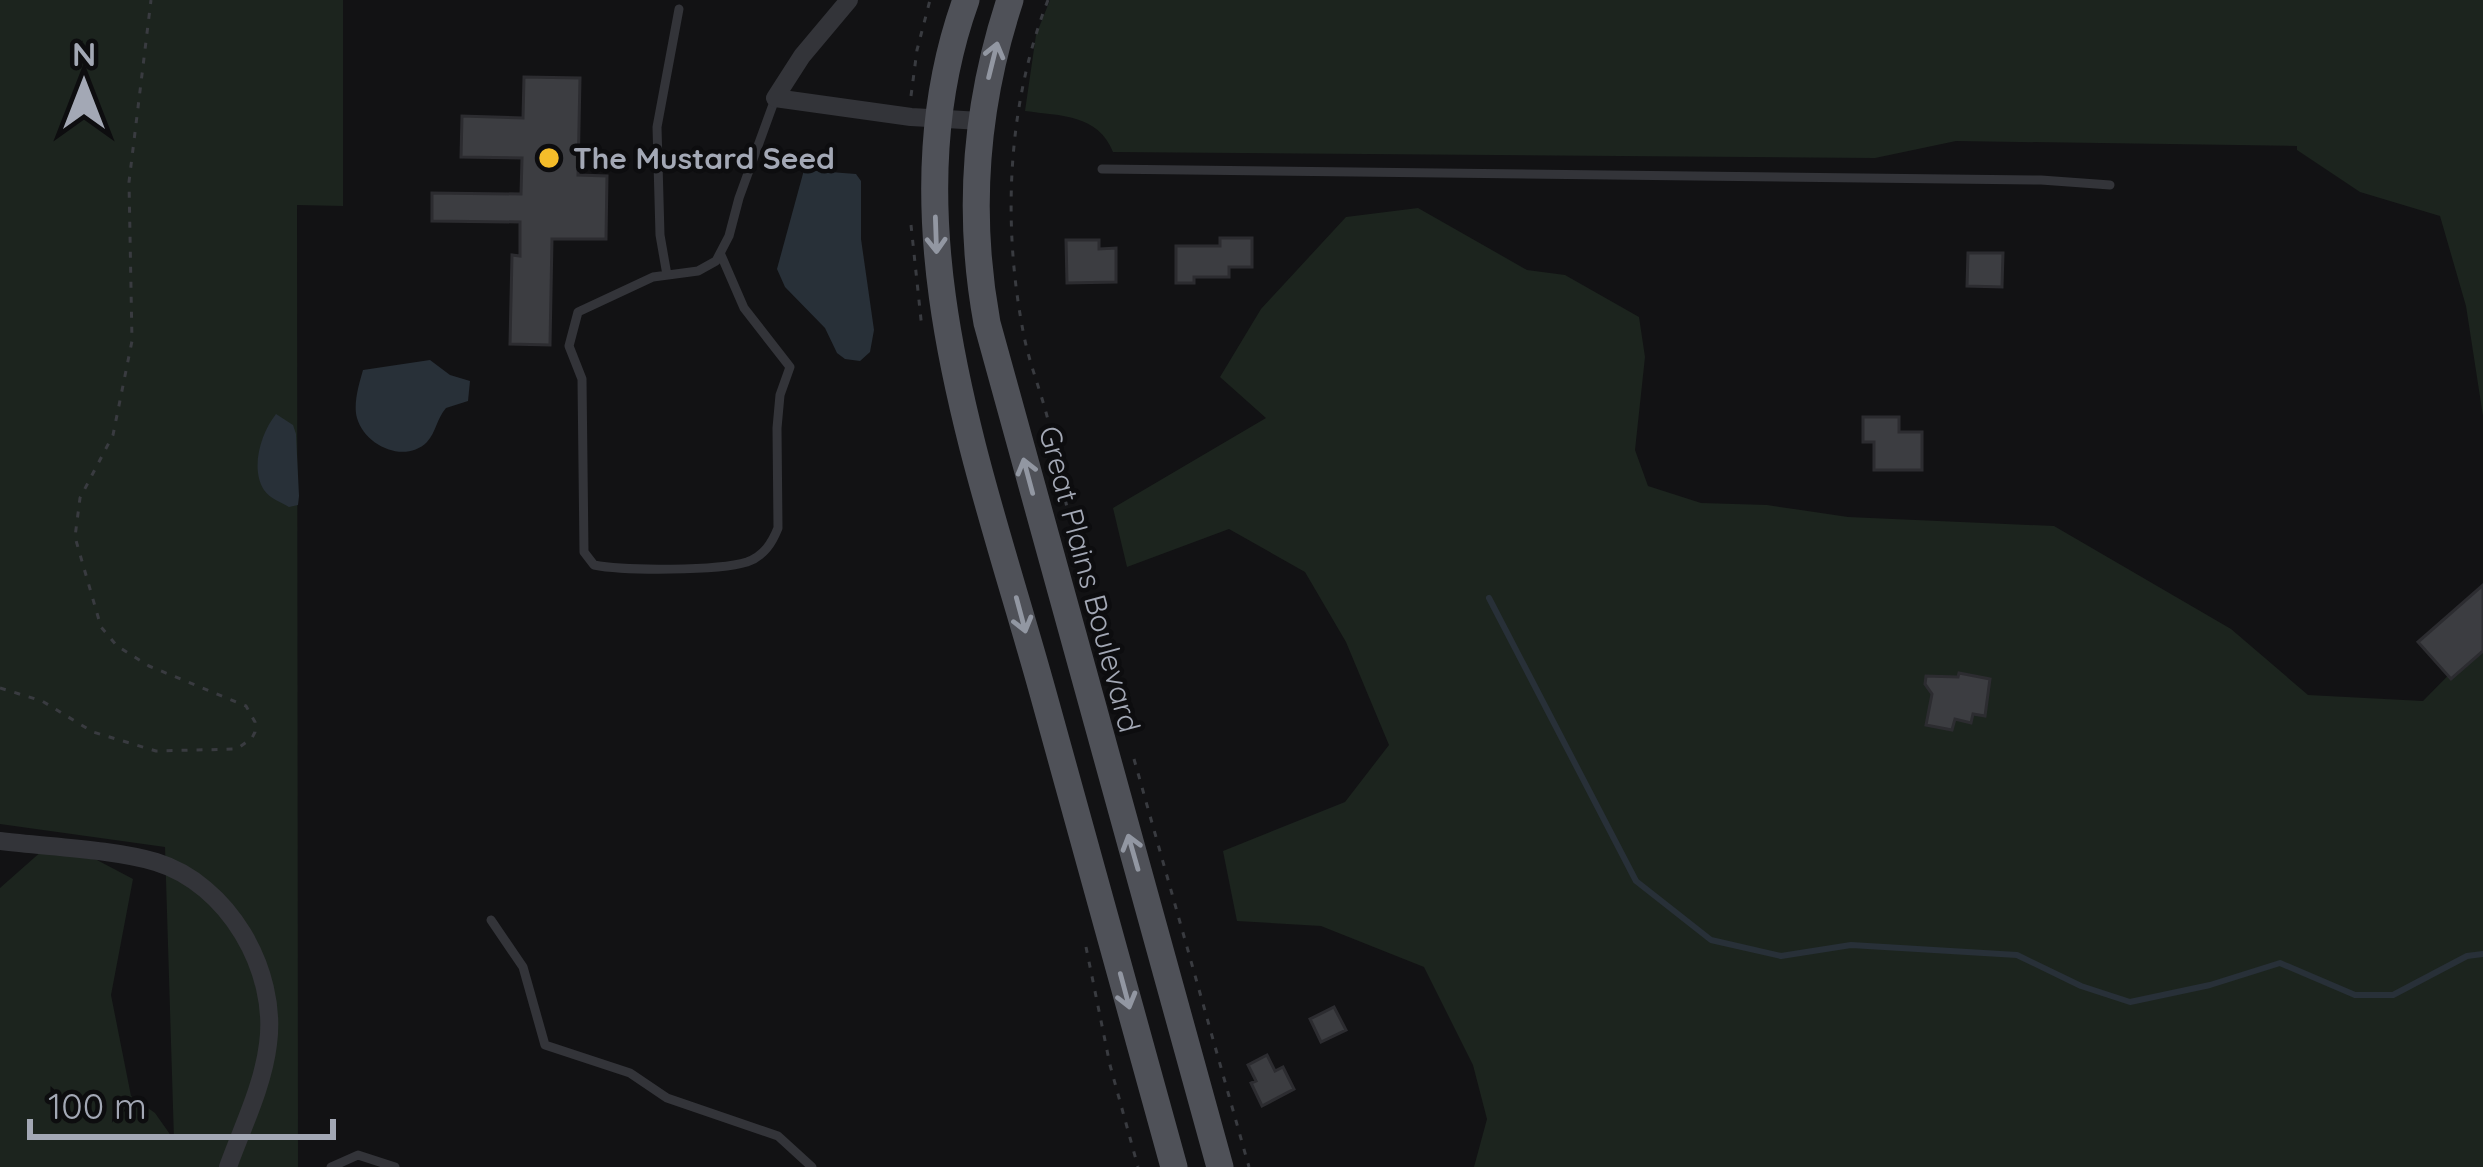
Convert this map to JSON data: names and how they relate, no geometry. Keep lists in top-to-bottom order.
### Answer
{
  "streets": {
    "main road": ["Great Plains Boulevard"]
  },
  "places": ["The Mustard Seed"],
  "scale_bar": "100 m",
  "north": "top"
}
